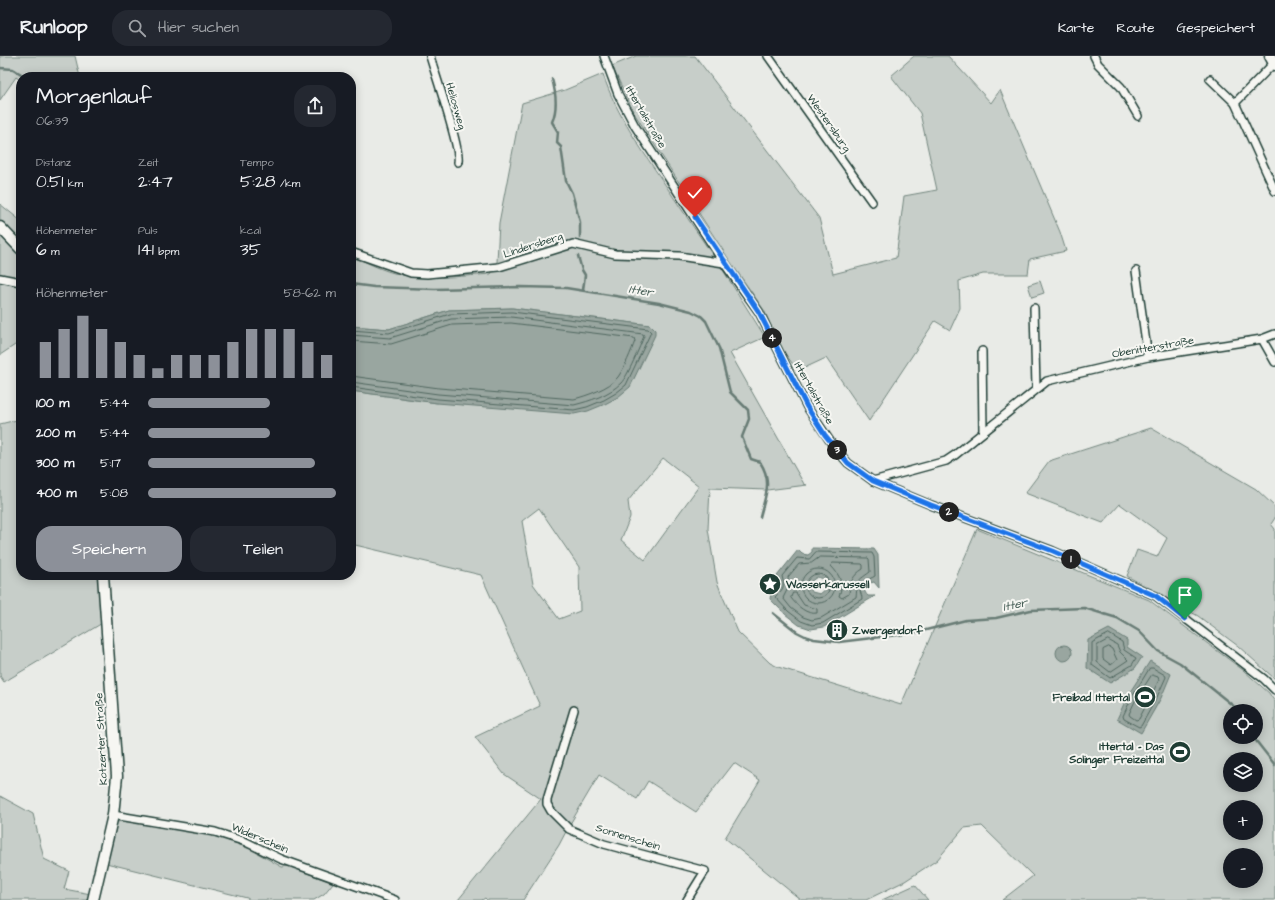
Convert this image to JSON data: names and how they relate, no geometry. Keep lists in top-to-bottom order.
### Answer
{
  "streets": {
    "street": [
      "Heliosweg",
      "Ittertalstraße",
      "Westersburg",
      "Lindersberg",
      "Obenitterstraße",
      "Kotzerter Straße",
      "Sonnenschein",
      "Widerschein"
    ]
  },
  "crossings": [
    ["Ittertalstraße", "Lindersberg"],
    ["Ittertalstraße", "Obenitterstraße"],
    ["Kotzerter Straße", "Widerschein"]
  ],
  "water": ["Itter"],
  "places": {
    "place": ["Wasserkarussell"],
    "building": ["Zwergendorf"],
    "sports": ["Freibad Ittertal", "Ittertal - Das Solinger Freizeittal"]
  },
  "page": {
    "header": "Runloop",
    "search": "Hier suchen",
    "nav": ["Karte", "Route", "Gespeichert"],
    "heading": ["Morgenlauf", "06:39"],
    "stats": [
      ["Distanz", "0.51 km"],
      ["Zeit", "2:47"],
      ["Tempo", "5:28 /km"],
      ["Höhenmeter", "6 m"],
      ["Puls", "141 bpm"],
      ["kcal", "35"]
    ],
    "chart": ["Höhenmeter", "58–62 m"],
    "pins": [
      "4",
      "3",
      "2",
      "1"
    ],
    "list": [
      {
        "name": "100 m",
        "note": "5:44"
      },
      {
        "name": "200 m",
        "note": "5:44"
      },
      {
        "name": "300 m",
        "note": "5:17"
      },
      {
        "name": "400 m",
        "note": "5:08"
      }
    ],
    "buttons": ["Speichern", "Teilen"],
    "map_buttons": ["+", "−"]
  }
}
